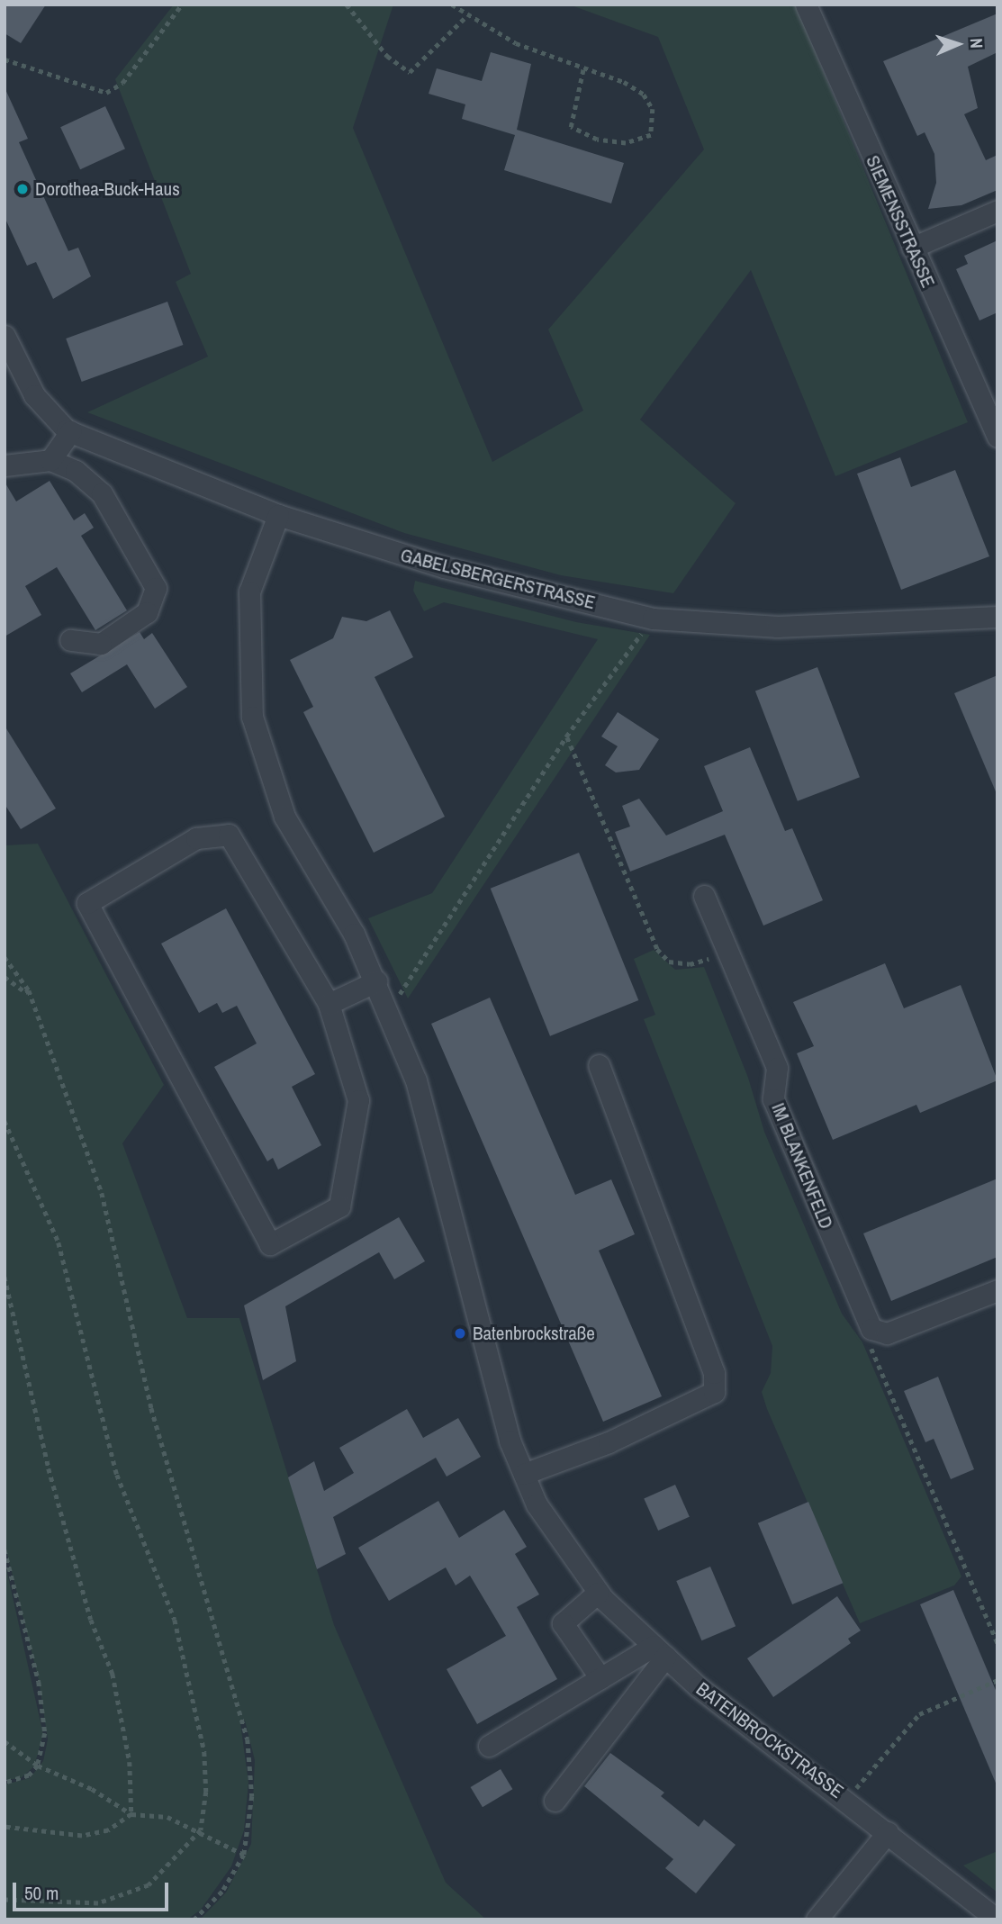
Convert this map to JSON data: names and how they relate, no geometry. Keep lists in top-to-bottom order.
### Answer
{
  "streets": {
    "street": [
      "SIEMENSSTRASSE",
      "GABELSBERGERSTRASSE",
      "IM BLANKENFELD",
      "BATENBROCKSTRASSE"
    ]
  },
  "crossings": [
    ["GABELSBERGERSTRASSE", "BATENBROCKSTRASSE"]
  ],
  "places": ["Dorothea-Buck-Haus", "Batenbrockstraße"],
  "scale_bar": "50 m",
  "north": "right"
}
